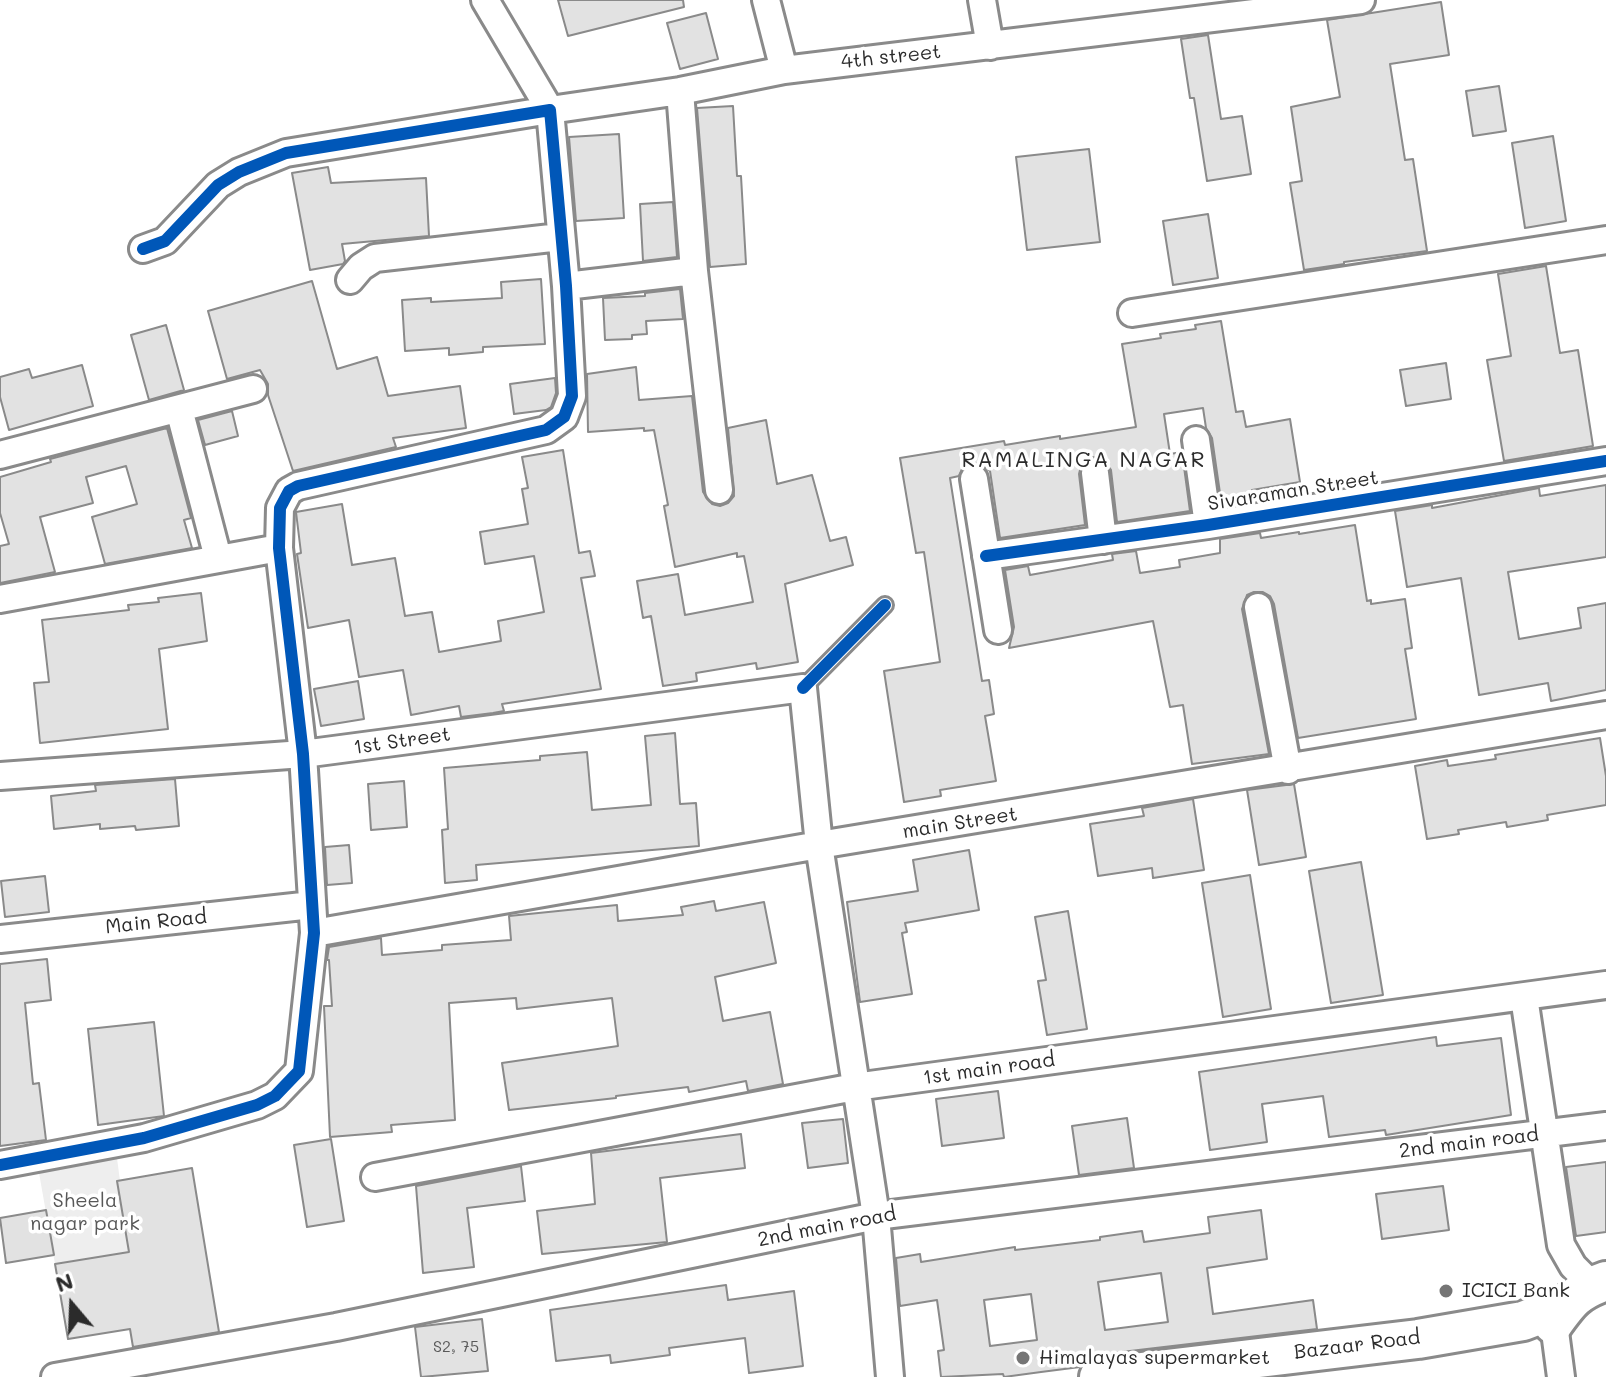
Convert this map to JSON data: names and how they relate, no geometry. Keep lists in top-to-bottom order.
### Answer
{
  "streets": {
    "main road": ["Bazaar Road"],
    "street": [
      "4th street",
      "Sivaraman Street",
      "1st Street",
      "main Street",
      "Main Road",
      "1st main road",
      "2nd main road"
    ]
  },
  "districts": ["RAMALINGA NAGAR"],
  "parks": ["Sheela nagar park"],
  "places": ["ICICI Bank", "Himalayas supermarket"],
  "house_numbers": ["S2, 75"],
  "north": "top"
}
